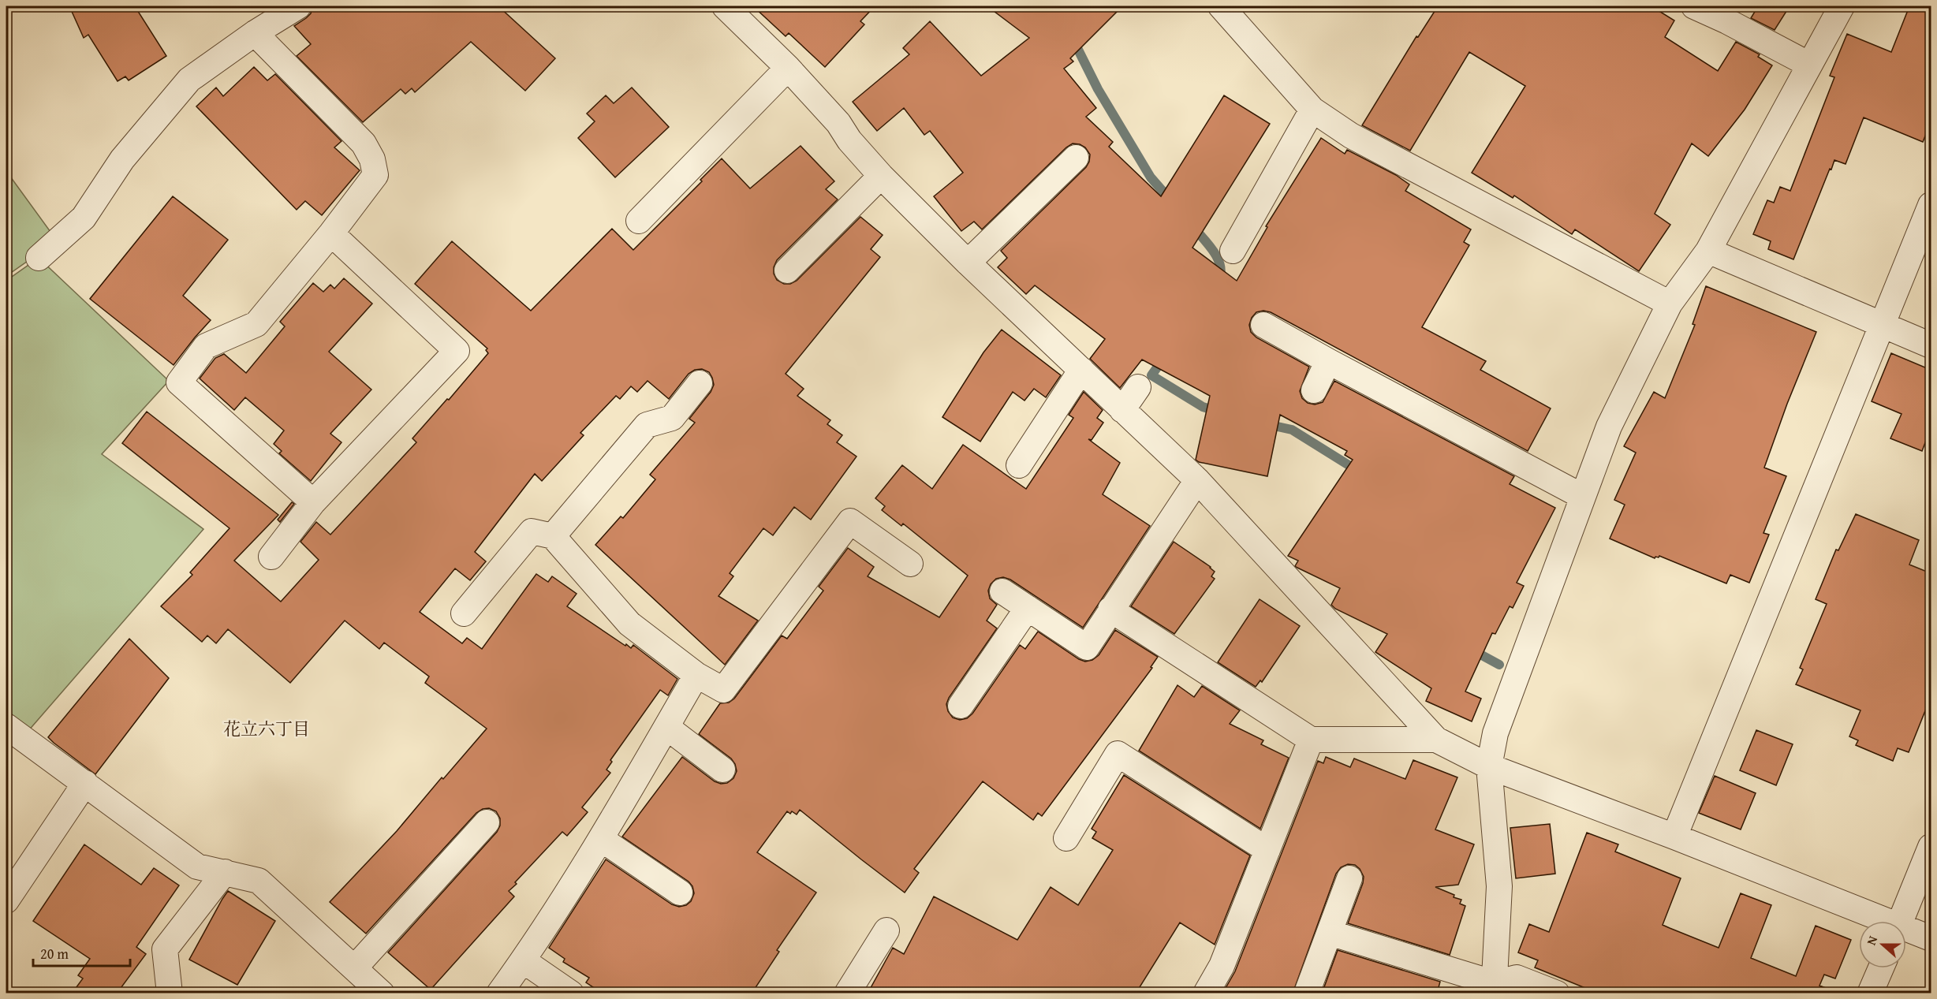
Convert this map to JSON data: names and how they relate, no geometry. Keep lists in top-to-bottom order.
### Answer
{
  "districts": ["花立六丁目"],
  "scale_bar": "20 m",
  "north": "left"
}
